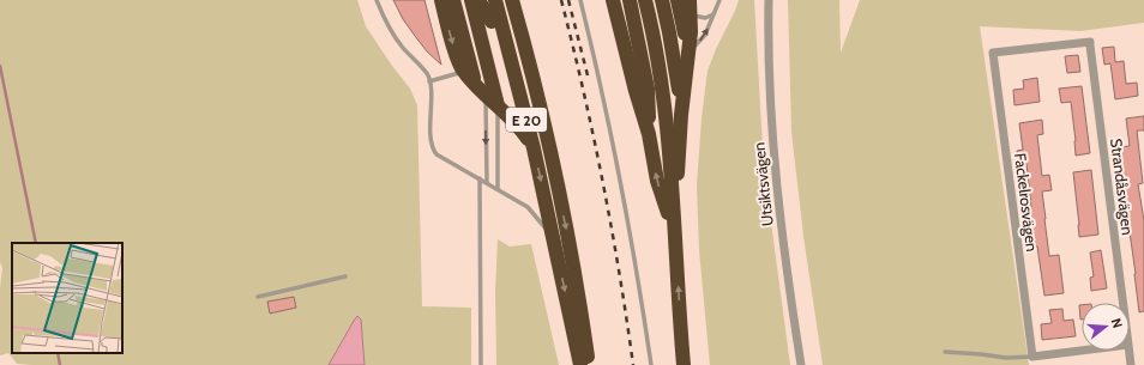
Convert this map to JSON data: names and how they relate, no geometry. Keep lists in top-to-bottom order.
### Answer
{
  "streets": {
    "highway": ["E 20"],
    "street": ["Utsiktsvägen", "Strandåsvägen", "Fackelrosvägen"]
  },
  "crossings": [
    ["Strandåsvägen", "Fackelrosvägen"]
  ],
  "north": "right"
}
